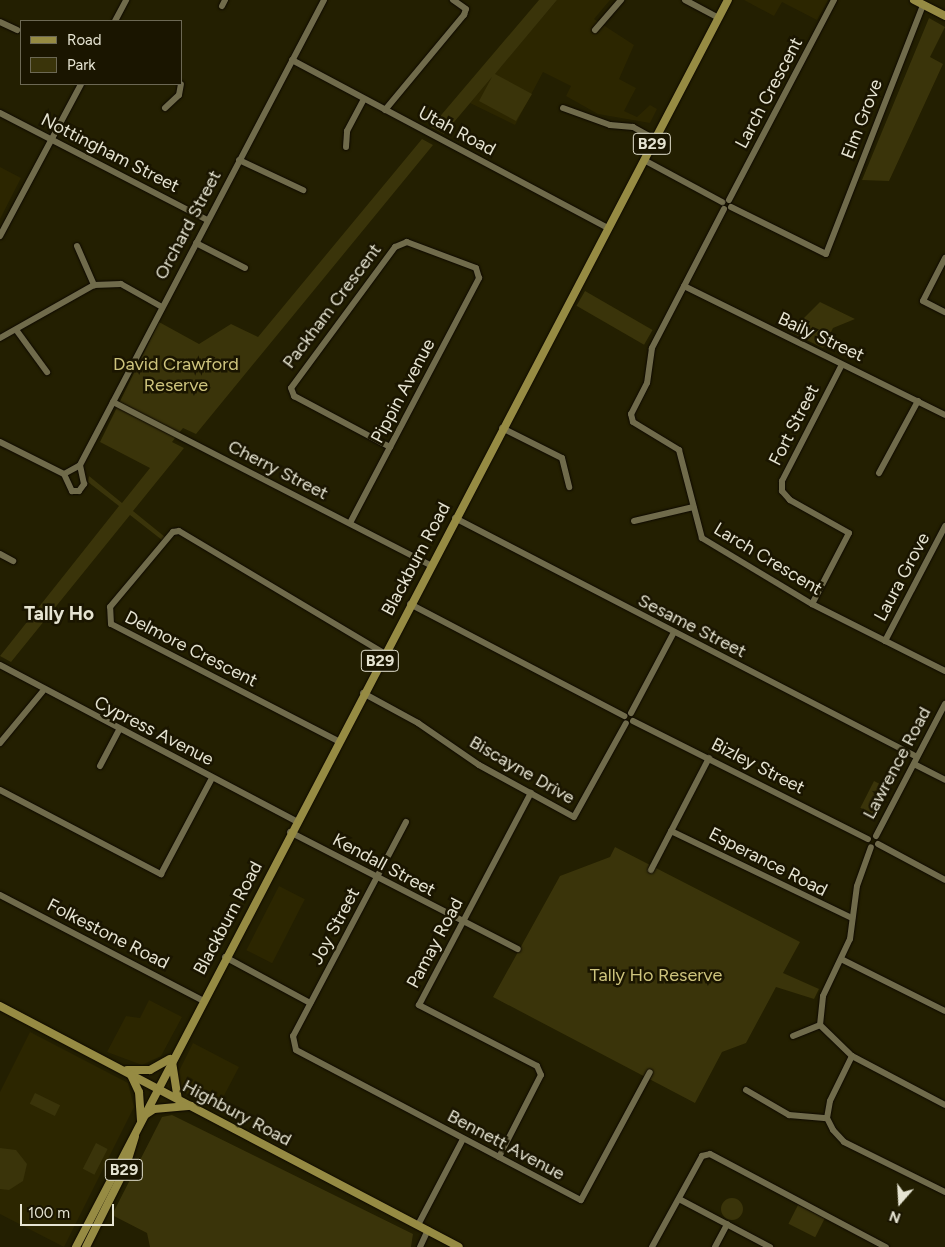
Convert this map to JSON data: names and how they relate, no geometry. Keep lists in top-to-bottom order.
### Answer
{
  "streets": {
    "main road": ["B29", "Blackburn Road", "Highbury Road"],
    "street": [
      "Larch Crescent",
      "Elm Grove",
      "Utah Road",
      "Nottingham Street",
      "Orchard Street",
      "Packham Crescent",
      "Baily Street",
      "Pippin Avenue",
      "Fort Street",
      "Cherry Street",
      "Laura Grove",
      "Sesame Street",
      "Delmore Crescent",
      "Cypress Avenue",
      "Lawrence Road",
      "Bizley Street",
      "Biscayne Drive",
      "Esperance Road",
      "Kendall Street",
      "Joy Street",
      "Folkestone Road",
      "Pamay Road",
      "Bennett Avenue"
    ]
  },
  "crossings": [
    ["Larch Crescent", "Elm Grove"],
    ["Larch Crescent", "Baily Street"],
    ["Larch Crescent", "Fort Street"],
    ["Larch Crescent", "Laura Grove"],
    ["Utah Road", "Orchard Street"],
    ["Utah Road", "Blackburn Road"],
    ["Nottingham Street", "Orchard Street"],
    ["Orchard Street", "Cherry Street"],
    ["Packham Crescent", "Pippin Avenue"],
    ["Baily Street", "Fort Street"],
    ["Pippin Avenue", "Cherry Street"],
    ["Cherry Street", "Blackburn Road"],
    ["Blackburn Road", "Sesame Street"],
    ["Blackburn Road", "Delmore Crescent"],
    ["Blackburn Road", "Cypress Avenue"],
    ["Blackburn Road", "Biscayne Drive"],
    ["Blackburn Road", "Kendall Street"],
    ["Blackburn Road", "Folkestone Road"],
    ["Blackburn Road", "Highbury Road"],
    ["Sesame Street", "Lawrence Road"],
    ["Lawrence Road", "Esperance Road"],
    ["Biscayne Drive", "Pamay Road"],
    ["Kendall Street", "Joy Street"],
    ["Kendall Street", "Pamay Road"],
    ["Joy Street", "Bennett Avenue"],
    ["Pamay Road", "Bennett Avenue"]
  ],
  "districts": ["Tally Ho"],
  "parks": ["David Crawford Reserve", "Tally Ho Reserve"],
  "legend": ["Road", "Park"],
  "scale_bar": "100 m",
  "north": "bottom"
}
